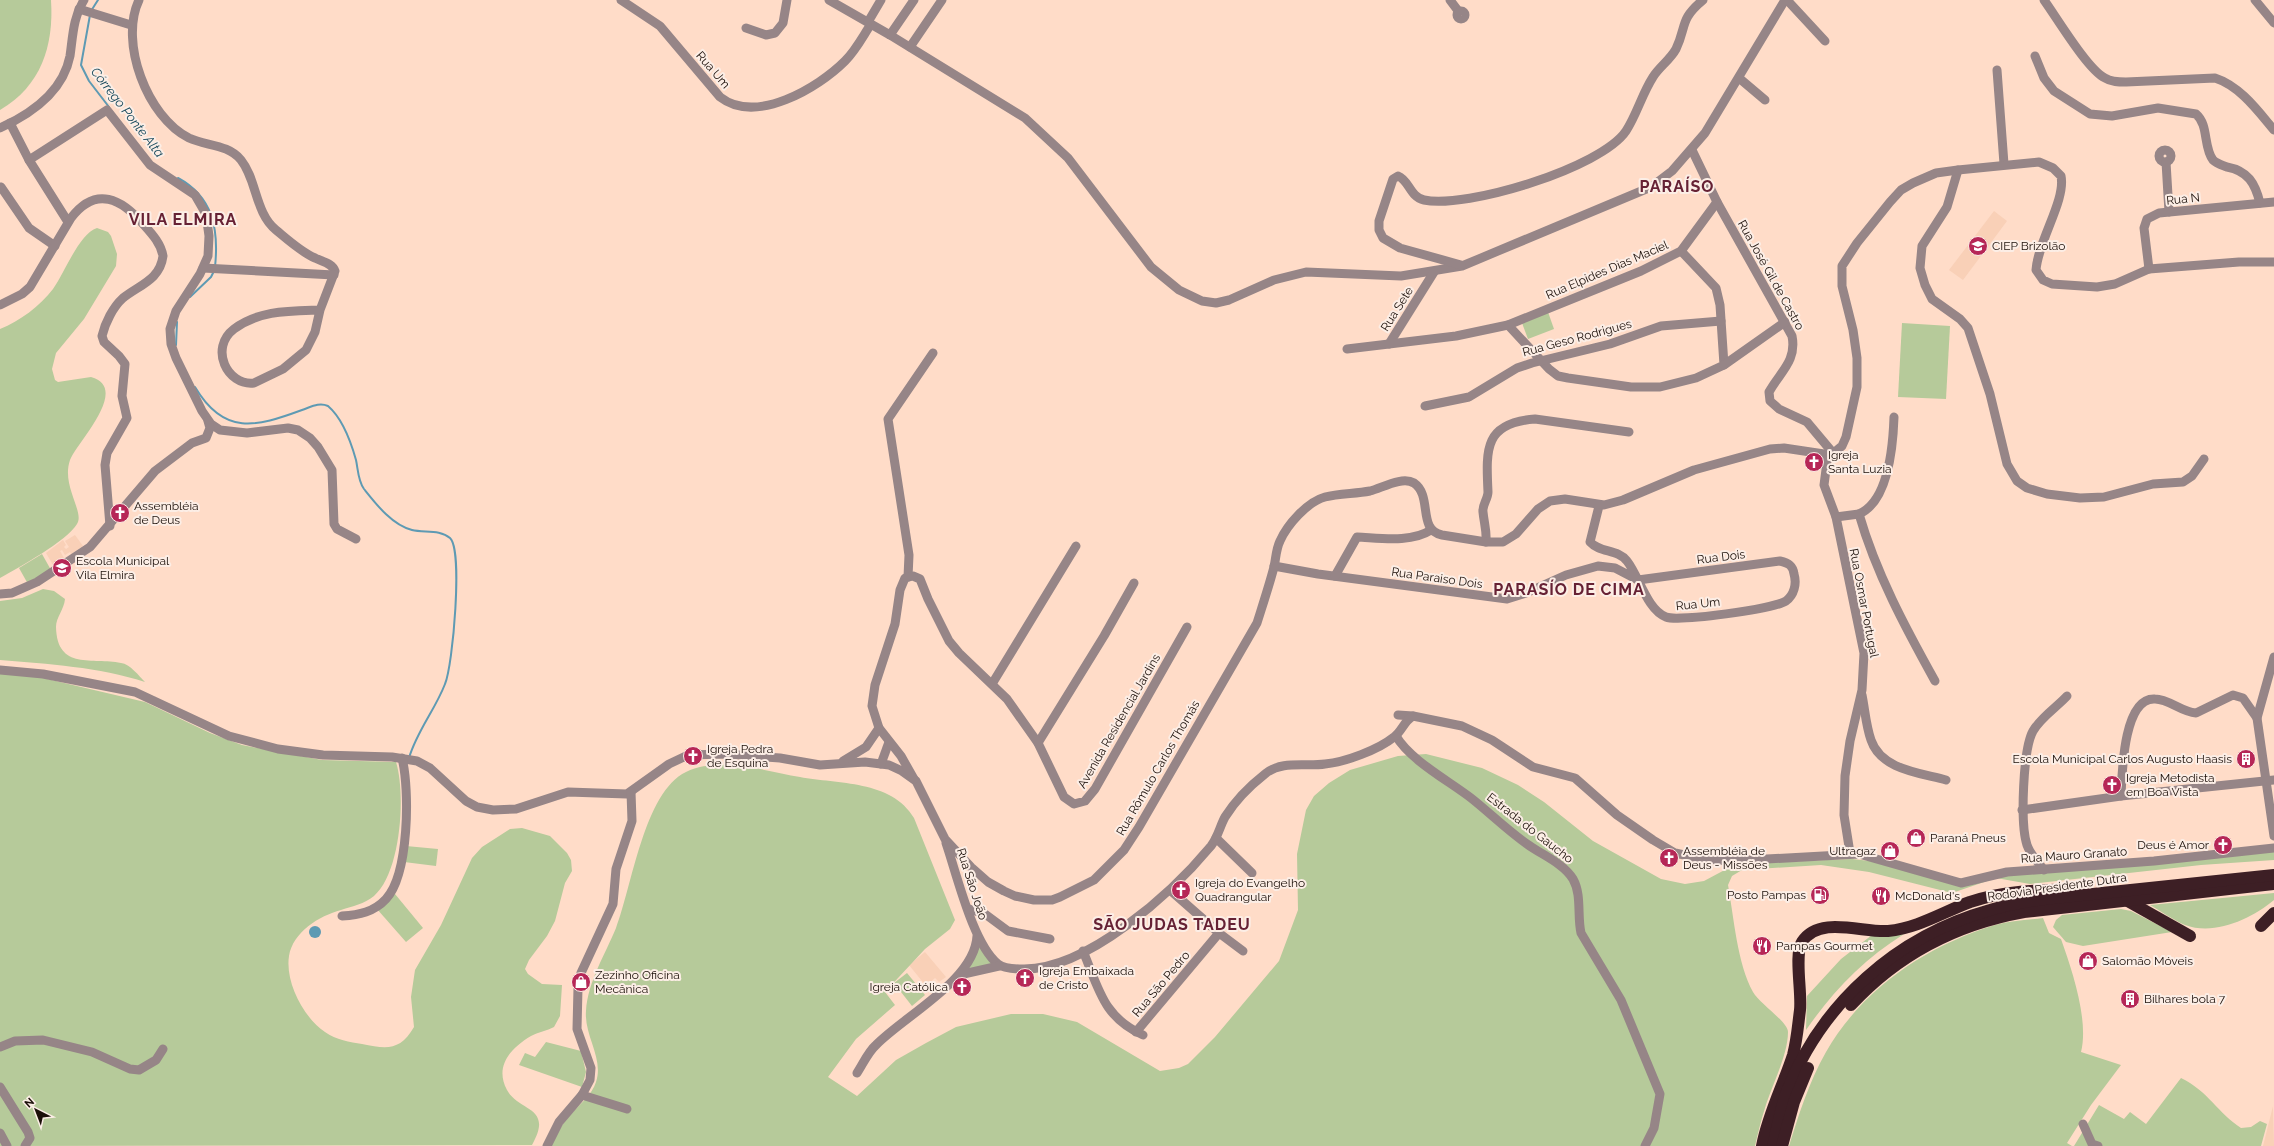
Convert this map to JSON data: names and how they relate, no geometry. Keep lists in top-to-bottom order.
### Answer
{
  "streets": {
    "highway": ["Rodovia Presidente Dutra"],
    "street": [
      "Rua Um",
      "Rua N",
      "Rua Elpides Dias Maciel",
      "Rua José Gil de Castro",
      "Rua Sete",
      "Rua Geso Rodrigues",
      "Rua Dois",
      "Rua Paraiso Dois",
      "Rua Osmar Portugal",
      "Avenida Residencial Jardins",
      "Rua Rômulo Carlos Thomás",
      "Estrada do Gaucho",
      "Rua Mauro Granato",
      "Rua São João",
      "Rua São Pedro"
    ]
  },
  "crossings": [
    ["Rua Um", "Rua Dois"],
    ["Rua Um", "Rua Paraiso Dois"],
    ["Rua Elpides Dias Maciel", "Rua José Gil de Castro"],
    ["Rua Elpides Dias Maciel", "Rua Sete"],
    ["Rua José Gil de Castro", "Rua Osmar Portugal"],
    ["Rua Dois", "Rua Paraiso Dois"],
    ["Rua Paraiso Dois", "Rua Rômulo Carlos Thomás"],
    ["Rua Osmar Portugal", "Rua Mauro Granato"],
    ["Rua Rômulo Carlos Thomás", "Rua São João"]
  ],
  "districts": [
    "PARAÍSO",
    "VILA ELMIRA",
    "PARASÍO DE CIMA",
    "SÃO JUDAS TADEU"
  ],
  "water": ["Córrego Ponte Alta"],
  "places": {
    "school or university": ["CIEP Brizolão", "Escola Municipal Vila Elmira"],
    "church": [
      "Igreja Santa Luzia",
      "Assembléia de Deus",
      "Igreja Pedra de Esquina",
      "Igreja Metodista em Boa Vista",
      "Deus é Amor",
      "Assembléia de Deus - Missões",
      "Igreja do Evangelho Quadrangular",
      "Igreja Embaixada de Cristo",
      "Igreja Católica"
    ],
    "building": ["Escola Municipal Carlos Augusto Haasis", "Bilhares bola 7"],
    "shop": [
      "Paraná Pneus",
      "Ultragaz",
      "Salomão Móveis",
      "Zezinho Oficina Mecânica"
    ],
    "fuel station": ["Posto Pampas"],
    "restaurant": ["McDonald's", "Pampas Gourmet"]
  },
  "north": "top left"
}
